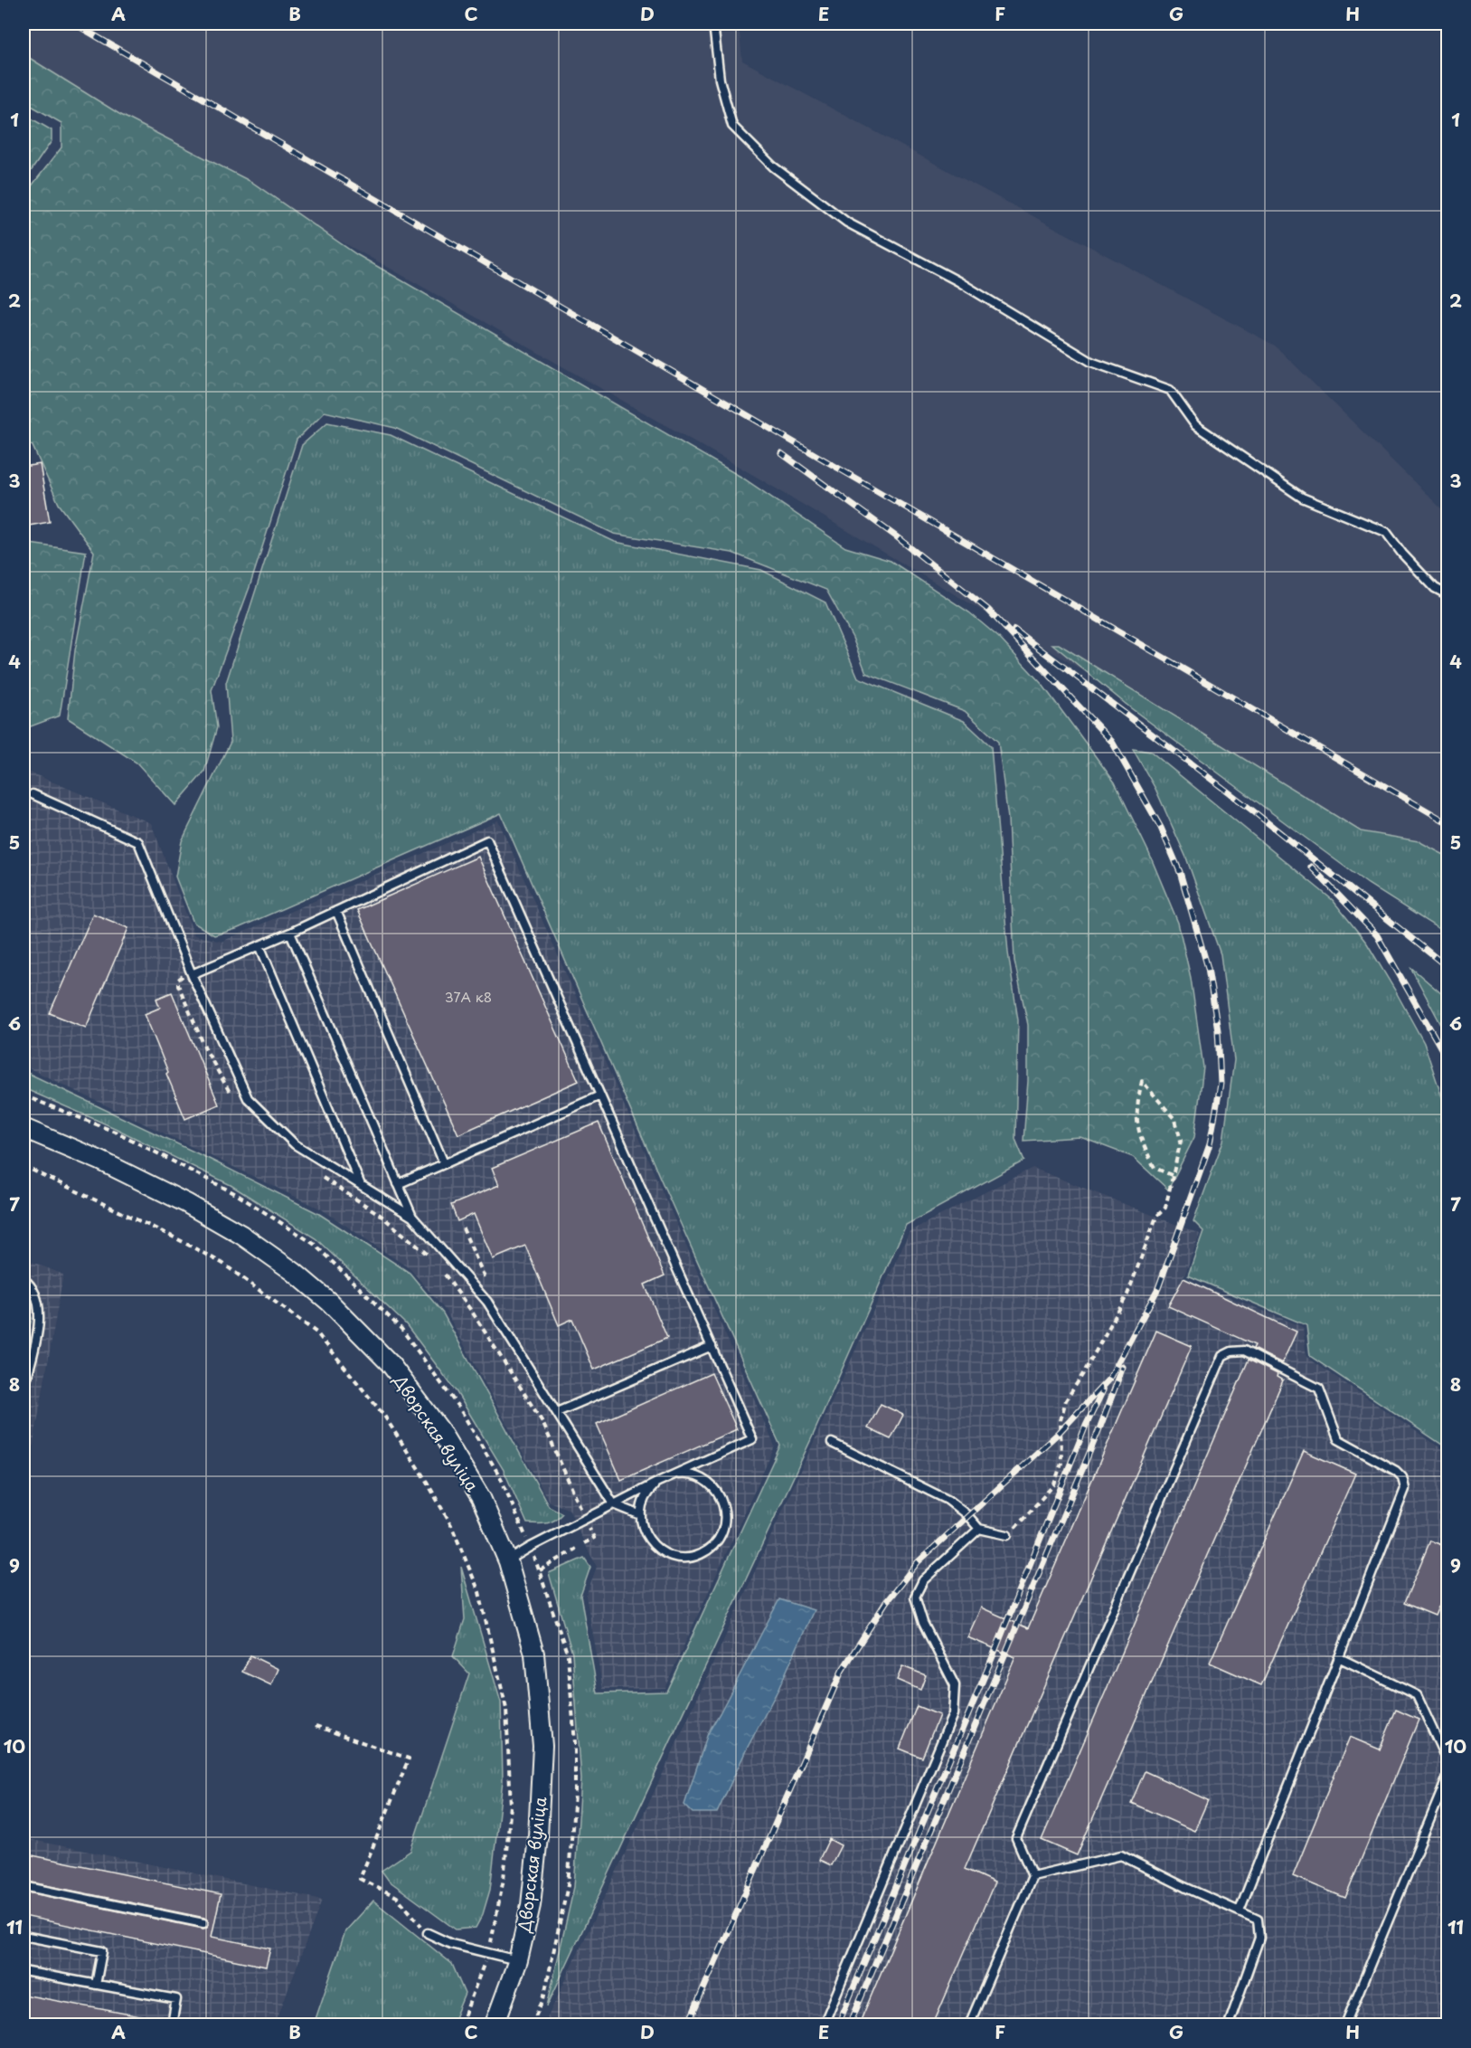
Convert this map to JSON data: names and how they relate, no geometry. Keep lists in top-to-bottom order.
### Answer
{
  "streets": {
    "street": ["Дворская вуліца"]
  },
  "house_numbers": ["37А к8"],
  "grid": {
    "columns": [
      "A",
      "B",
      "C",
      "D",
      "E",
      "F",
      "G",
      "H"
    ],
    "rows": [
      "1",
      "2",
      "3",
      "4",
      "5",
      "6",
      "7",
      "8",
      "9",
      "10",
      "11"
    ]
  }
}
